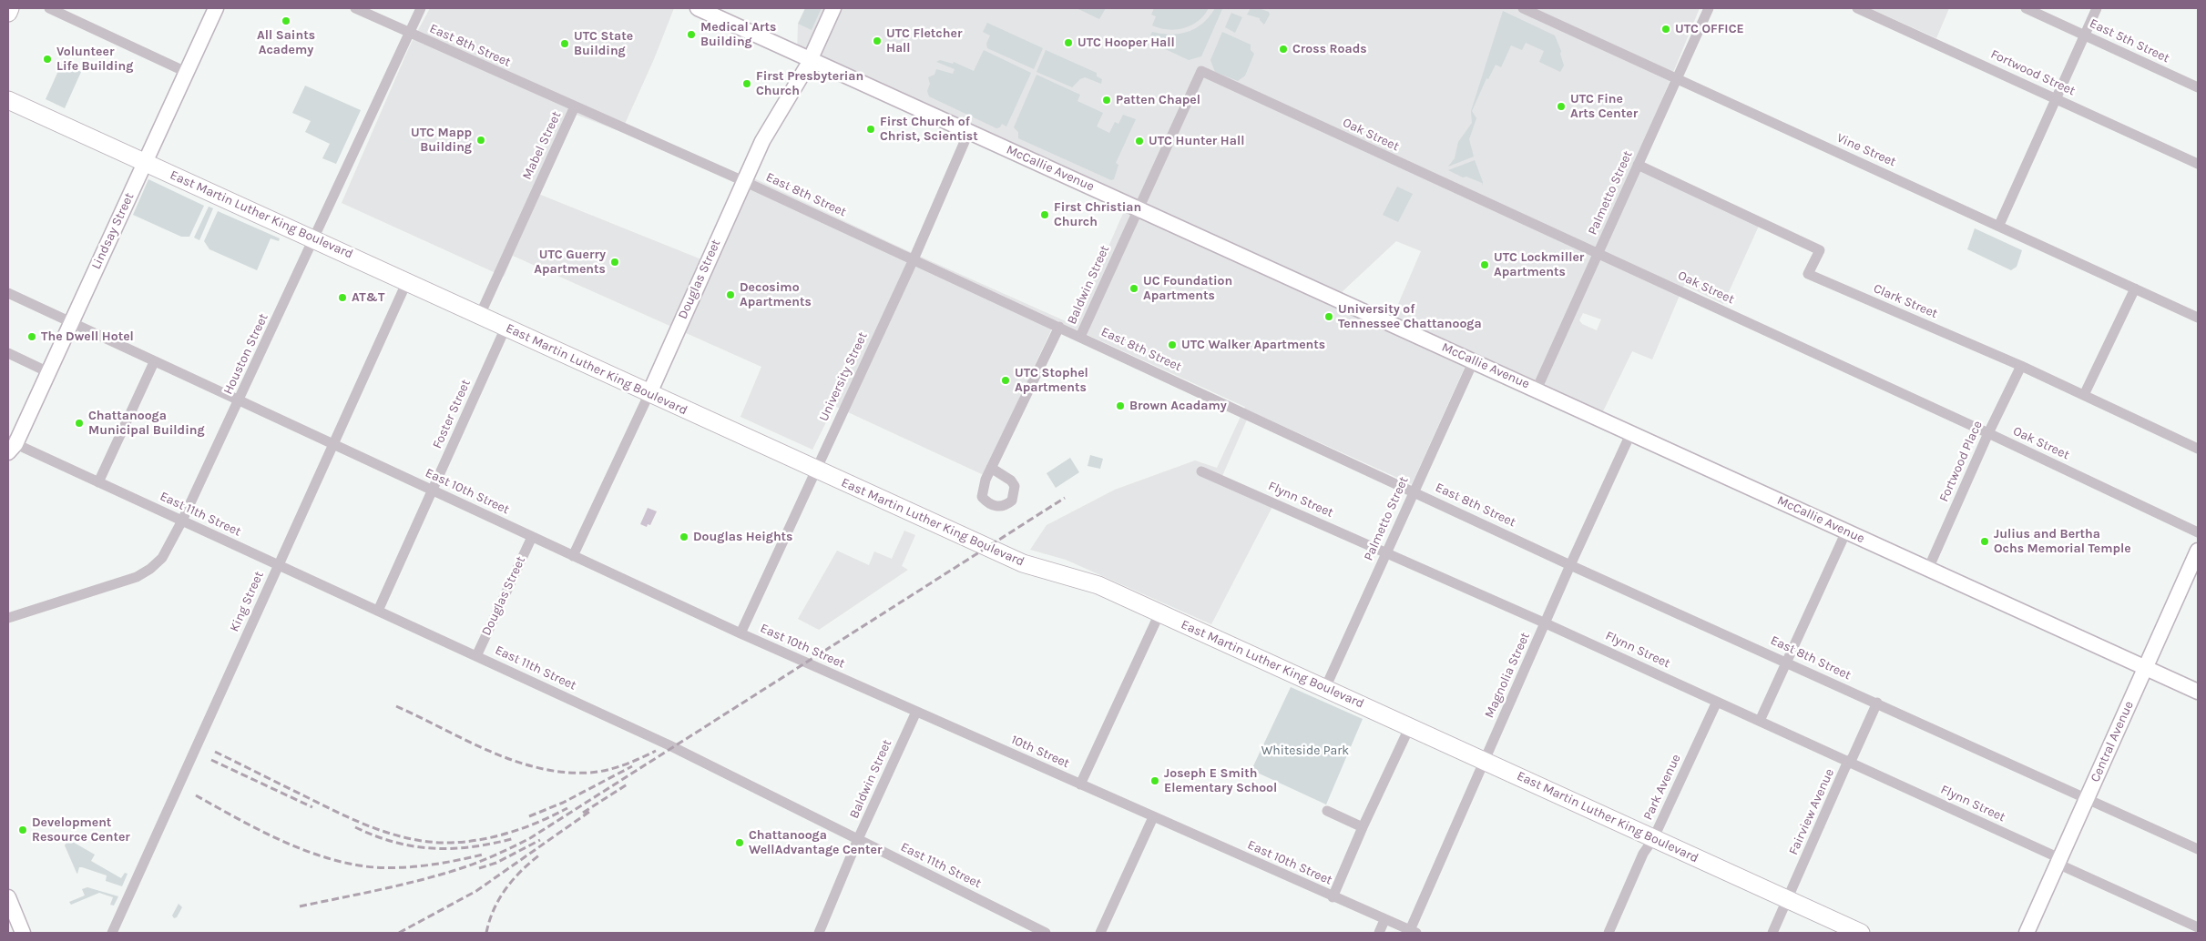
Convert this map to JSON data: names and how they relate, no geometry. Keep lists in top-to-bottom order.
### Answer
{
  "streets": {
    "main road": [
      "McCallie Avenue",
      "East Martin Luther King Boulevard",
      "Lindsay Street",
      "Douglas Street",
      "Central Avenue"
    ],
    "street": [
      "East 5th Street",
      "East 8th Street",
      "Fortwood Street",
      "Oak Street",
      "Mabel Street",
      "Vine Street",
      "Palmetto Street",
      "Baldwin Street",
      "Clark Street",
      "Houston Street",
      "University Street",
      "Foster Street",
      "Fortwood Place",
      "East 10th Street",
      "Flynn Street",
      "East 11th Street",
      "King Street",
      "Magnolia Street",
      "10th Street",
      "Park Avenue",
      "Fairview Avenue"
    ]
  },
  "crossings": [
    ["East 8th Street", "Mabel Street"],
    ["East 8th Street", "Palmetto Street"],
    ["East 8th Street", "Douglas Street"],
    ["East 8th Street", "Baldwin Street"],
    ["East 8th Street", "Houston Street"],
    ["East 8th Street", "University Street"],
    ["East 8th Street", "Magnolia Street"],
    ["East 8th Street", "Central Avenue"],
    ["East 8th Street", "Fairview Avenue"],
    ["Oak Street", "Palmetto Street"],
    ["Oak Street", "Baldwin Street"],
    ["Oak Street", "Fortwood Place"],
    ["Mabel Street", "East Martin Luther King Boulevard"],
    ["Mabel Street", "Douglas Street"],
    ["Vine Street", "Palmetto Street"],
    ["McCallie Avenue", "Palmetto Street"],
    ["McCallie Avenue", "Douglas Street"],
    ["McCallie Avenue", "Baldwin Street"],
    ["McCallie Avenue", "University Street"],
    ["McCallie Avenue", "Fortwood Place"],
    ["McCallie Avenue", "Magnolia Street"],
    ["McCallie Avenue", "Central Avenue"],
    ["Palmetto Street", "East Martin Luther King Boulevard"],
    ["Palmetto Street", "Clark Street"],
    ["Palmetto Street", "Flynn Street"],
    ["East Martin Luther King Boulevard", "Lindsay Street"],
    ["East Martin Luther King Boulevard", "Douglas Street"],
    ["East Martin Luther King Boulevard", "Houston Street"],
    ["East Martin Luther King Boulevard", "University Street"],
    ["East Martin Luther King Boulevard", "Foster Street"],
    ["East Martin Luther King Boulevard", "King Street"],
    ["East Martin Luther King Boulevard", "Magnolia Street"],
    ["East Martin Luther King Boulevard", "Park Avenue"],
    ["East Martin Luther King Boulevard", "Fairview Avenue"],
    ["Lindsay Street", "East 10th Street"],
    ["Lindsay Street", "East 11th Street"],
    ["Douglas Street", "East 10th Street"],
    ["Douglas Street", "East 11th Street"],
    ["Baldwin Street", "East 10th Street"],
    ["Baldwin Street", "East 11th Street"],
    ["Baldwin Street", "10th Street"],
    ["Clark Street", "Fortwood Place"],
    ["Houston Street", "East 10th Street"],
    ["Houston Street", "East 11th Street"],
    ["University Street", "East 10th Street"],
    ["Foster Street", "East 10th Street"],
    ["Foster Street", "East 11th Street"],
    ["East 10th Street", "King Street"],
    ["East 10th Street", "Magnolia Street"],
    ["East 10th Street", "10th Street"],
    ["Flynn Street", "Magnolia Street"],
    ["Flynn Street", "Central Avenue"],
    ["Flynn Street", "Park Avenue"],
    ["Flynn Street", "Fairview Avenue"],
    ["East 11th Street", "King Street"]
  ],
  "parks": ["Whiteside Park"],
  "places": [
    "All Saints Academy",
    "UTC OFFICE",
    "Medical Arts Building",
    "UTC Fletcher Hall",
    "UTC Hooper Hall",
    "UTC State Building",
    "Cross Roads",
    "Volunteer Life Building",
    "First Presbyterian Church",
    "Patten Chapel",
    "UTC Fine Arts Center",
    "First Church of Christ, Scientist",
    "UTC Mapp Building",
    "UTC Hunter Hall",
    "First Christian Church",
    "UTC Guerry Apartments",
    "UTC Lockmiller Apartments",
    "UC Foundation Apartments",
    "Decosimo Apartments",
    "AT&T",
    "University of Tennessee Chattanooga",
    "The Dwell Hotel",
    "UTC Walker Apartments",
    "UTC Stophel Apartments",
    "Brown Acadamy",
    "Chattanooga Municipal Building",
    "Douglas Heights",
    "Julius and Bertha Ochs Memorial Temple",
    "Joseph E Smith Elementary School",
    "Development Resource Center",
    "Chattanooga WellAdvantage Center"
  ]
}
